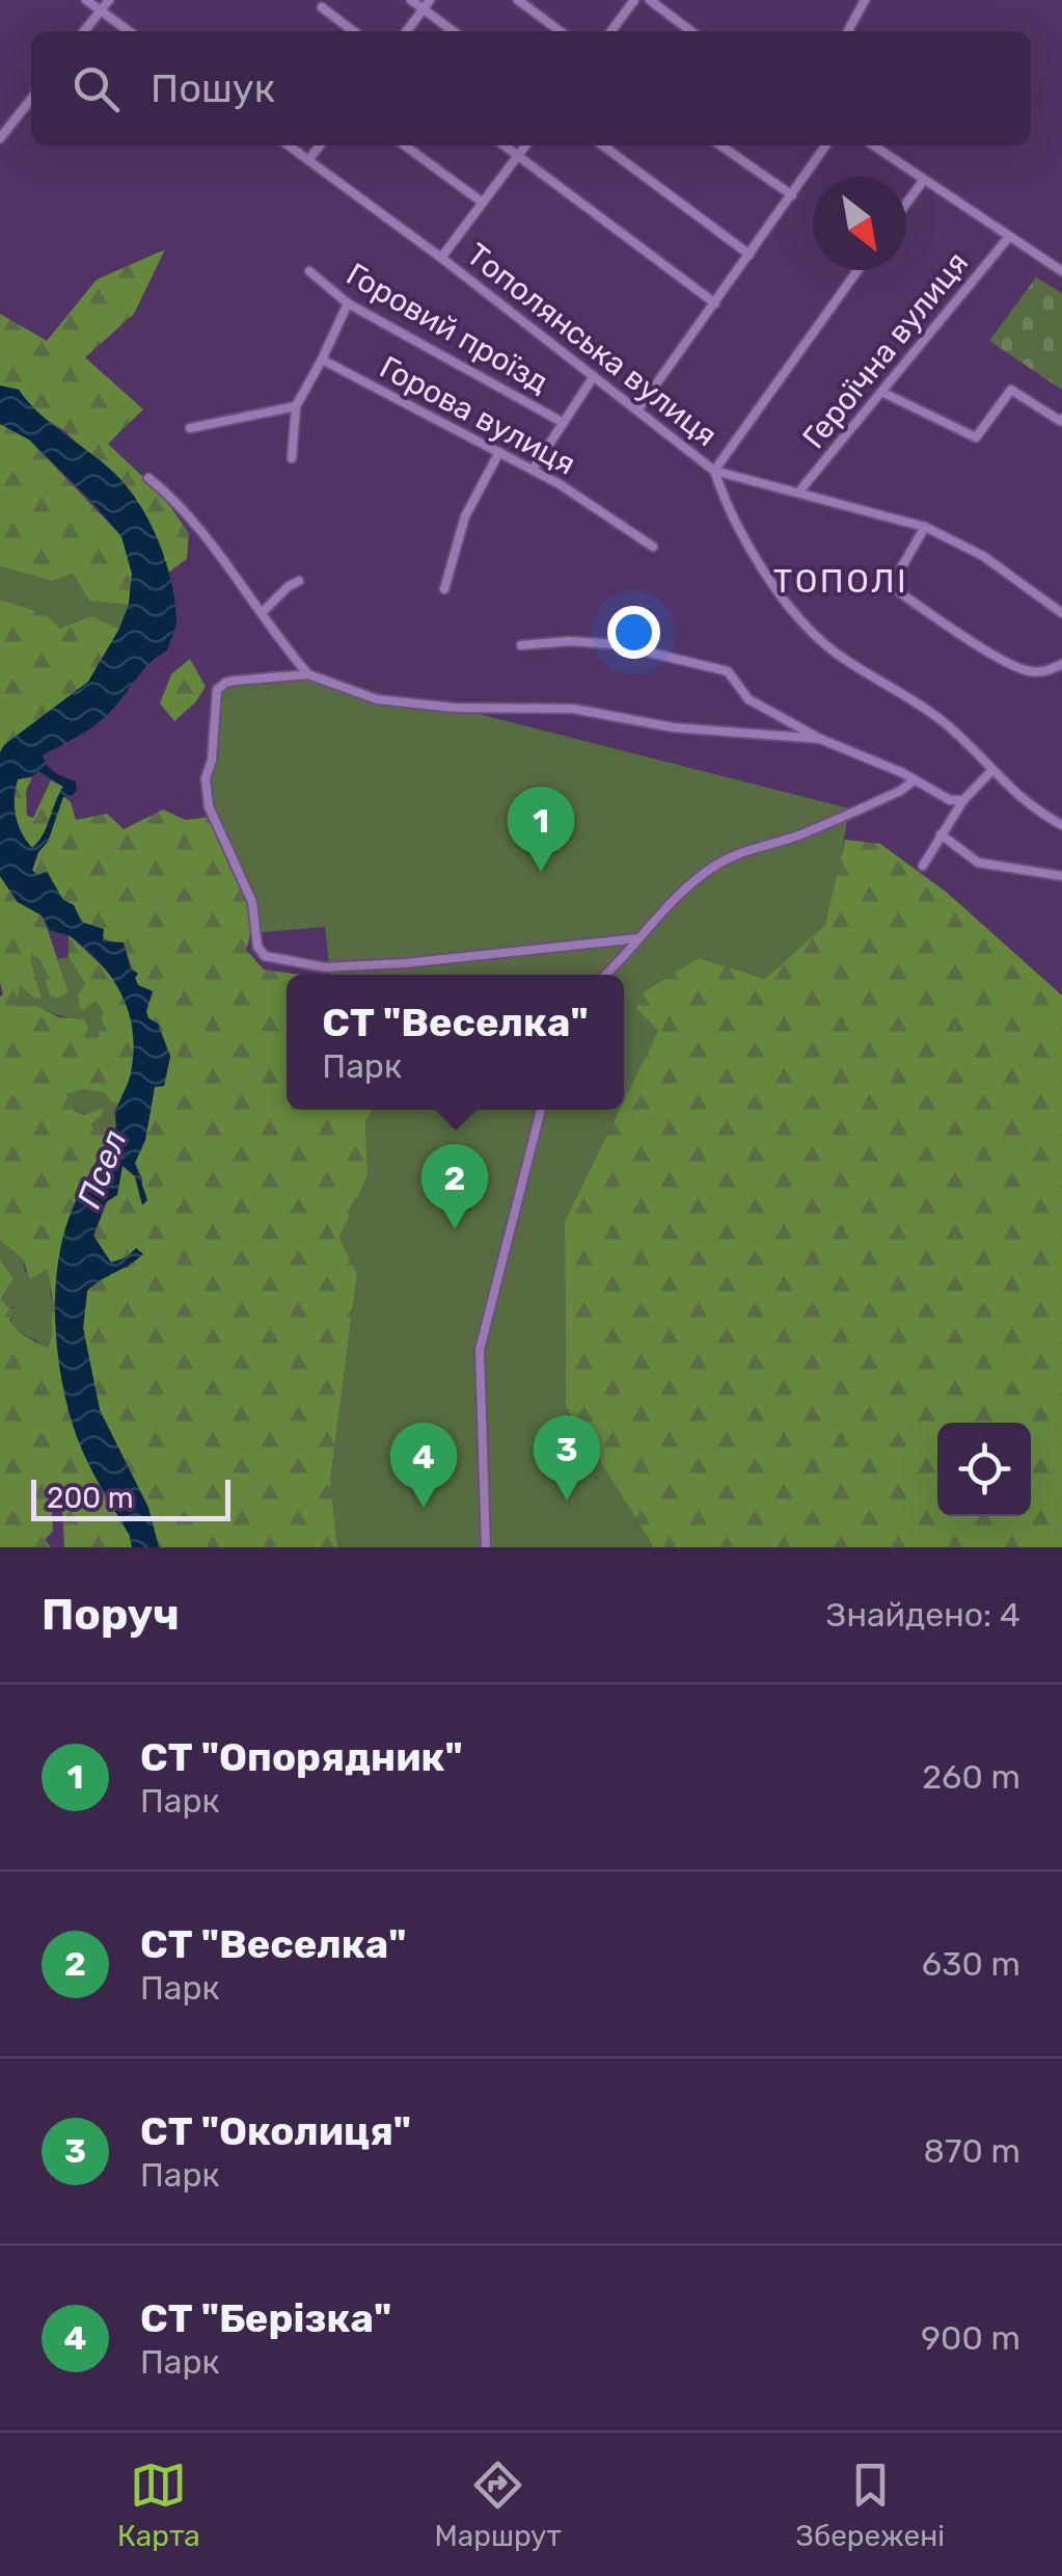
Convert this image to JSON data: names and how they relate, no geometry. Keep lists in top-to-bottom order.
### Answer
{
  "streets": {
    "street": [
      "Горовий проїзд",
      "Тополянська вулиця",
      "Героїчна вулиця",
      "Горова вулиця"
    ]
  },
  "districts": ["ТОПОЛІ"],
  "water": ["Псел"],
  "scale_bar": "200 m",
  "north": "bottom right",
  "page": {
    "search": "Пошук",
    "pins": [
      "1",
      "2",
      "3",
      "4"
    ],
    "popup": ["СТ \"Веселка\"", "Парк"],
    "scale": "200 m",
    "heading": ["Поруч", "Знайдено: 4"],
    "list": [
      {
        "mark": "1",
        "name": "СТ \"Опорядник\"",
        "note": "Парк",
        "value": "260 m"
      },
      {
        "mark": "2",
        "name": "СТ \"Веселка\"",
        "note": "Парк",
        "value": "630 m"
      },
      {
        "mark": "3",
        "name": "СТ \"Околиця\"",
        "note": "Парк",
        "value": "870 m"
      },
      {
        "mark": "4",
        "name": "СТ \"Берізка\"",
        "note": "Парк",
        "value": "900 m"
      }
    ],
    "nav": ["Карта", "Маршрут", "Збережені"]
  }
}
